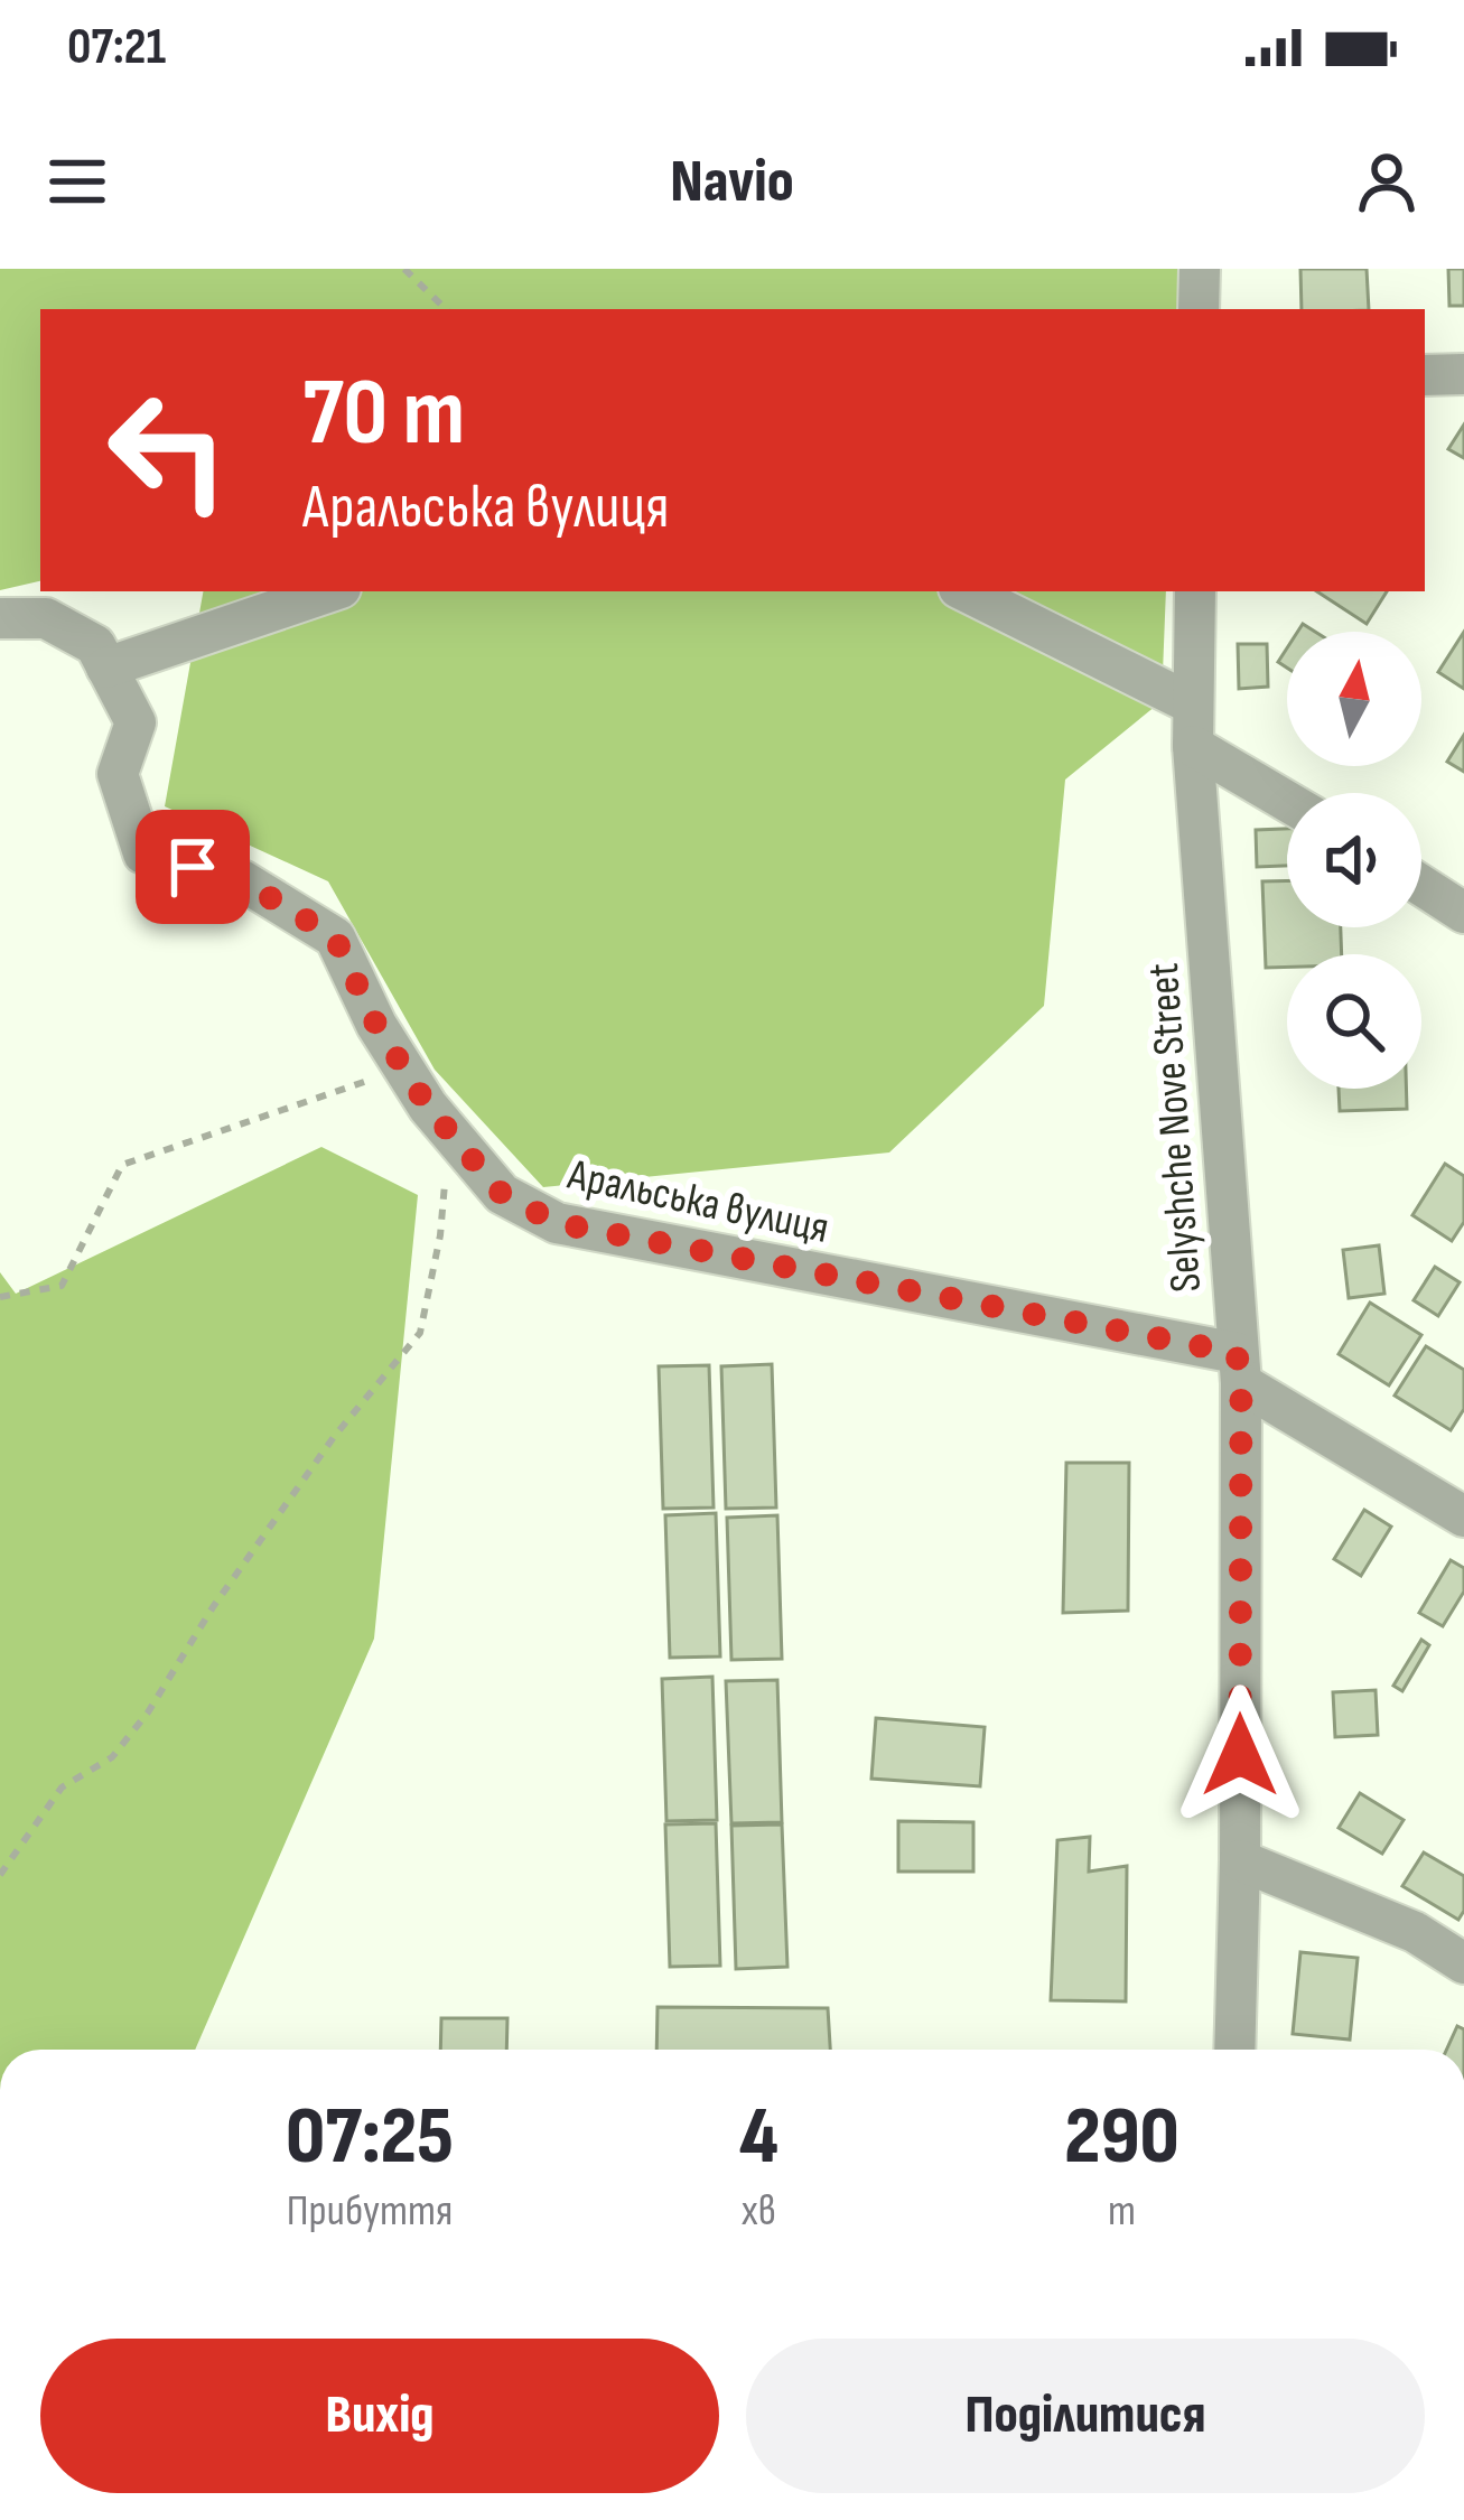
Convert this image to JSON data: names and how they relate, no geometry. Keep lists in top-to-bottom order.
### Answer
{
  "streets": {
    "street": ["Selyshche Nove Street", "Аральська вулиця"]
  },
  "crossings": [
    ["Selyshche Nove Street", "Аральська вулиця"]
  ],
  "north": "top",
  "page": {
    "status": "07:21",
    "header": "Navio",
    "turn": ["70 m", "Аральська вулиця"],
    "eta": [
      "07:25",
      "Прибуття",
      "4",
      "хв",
      "290",
      "m"
    ],
    "buttons": ["Вихід", "Поділитися"]
  }
}
